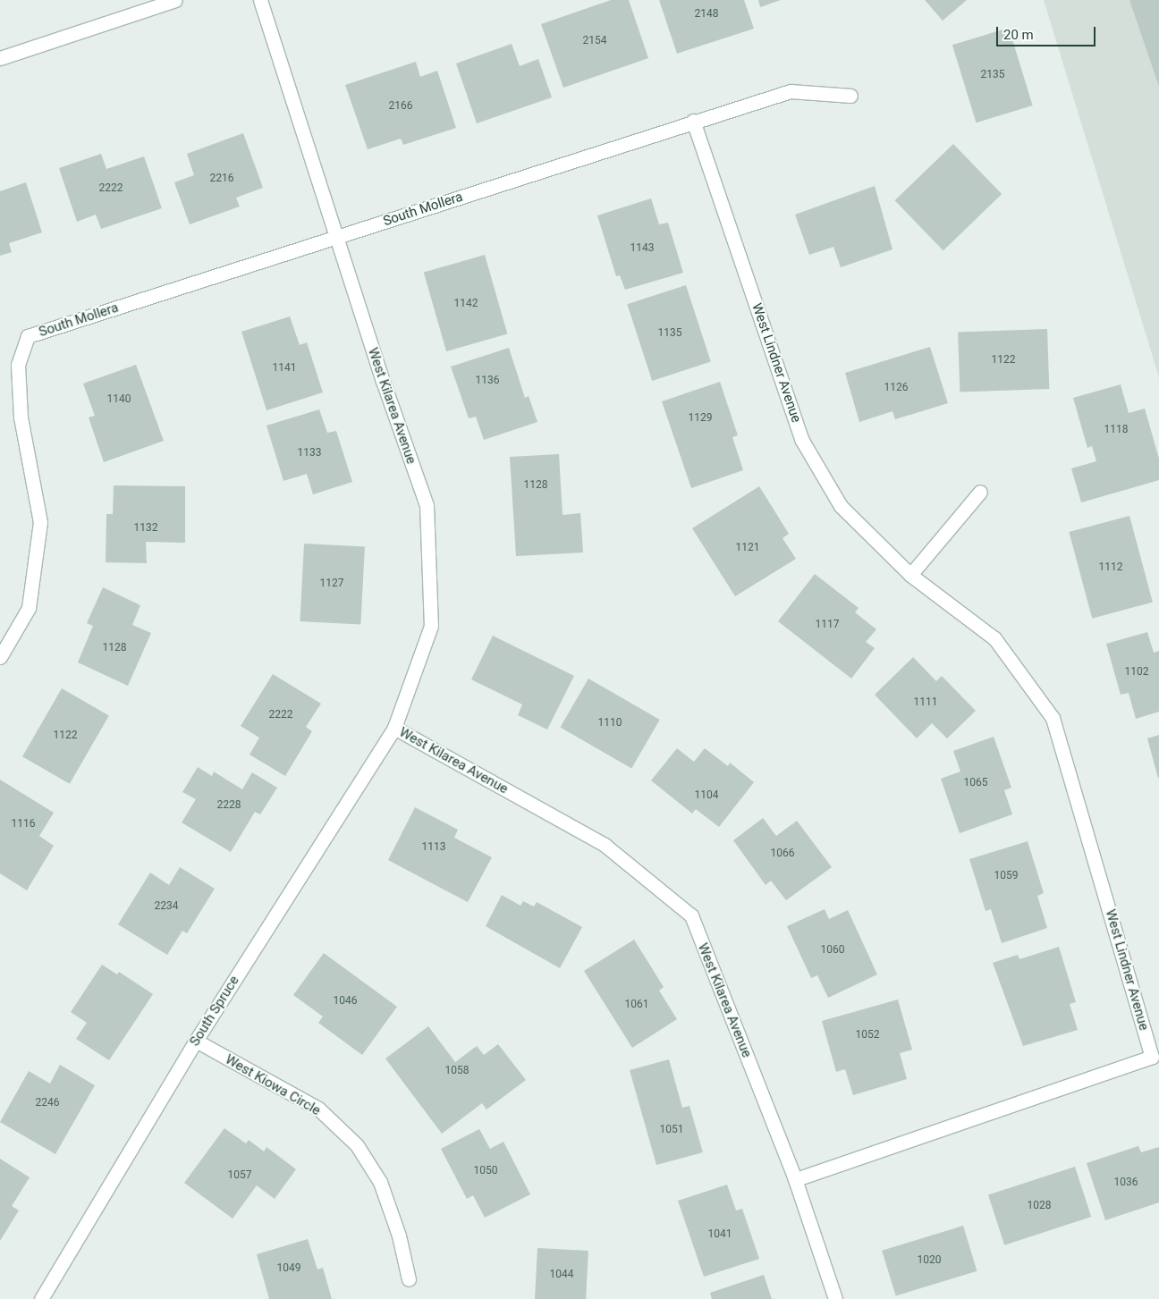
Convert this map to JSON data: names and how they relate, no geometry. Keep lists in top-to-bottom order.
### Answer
{
  "streets": {
    "street": [
      "South Mollera",
      "West Lindner Avenue",
      "West Kilarea Avenue",
      "South Spruce",
      "West Kiowa Circle"
    ]
  },
  "crossings": [
    ["South Mollera", "West Lindner Avenue"],
    ["South Mollera", "West Kilarea Avenue"],
    ["West Lindner Avenue", "West Kilarea Avenue"],
    ["West Kilarea Avenue", "South Spruce"],
    ["South Spruce", "West Kiowa Circle"]
  ],
  "house_numbers": [
    "2148",
    "2154",
    "2135",
    "2166",
    "2216",
    "2222",
    "1143",
    "1142",
    "1135",
    "1122",
    "1141",
    "1136",
    "1126",
    "1140",
    "1129",
    "1118",
    "1133",
    "1128",
    "1132",
    "1121",
    "1112",
    "1127",
    "1117",
    "1128",
    "1102",
    "1111",
    "2222",
    "1110",
    "1122",
    "1065",
    "1104",
    "2228",
    "1116",
    "1113",
    "1066",
    "1059",
    "2234",
    "1060",
    "1046",
    "1061",
    "1052",
    "1058",
    "2246",
    "1051",
    "1050",
    "1057",
    "1036",
    "1028",
    "1041",
    "1020",
    "1049",
    "1044"
  ],
  "scale_bar": "20 m"
}
